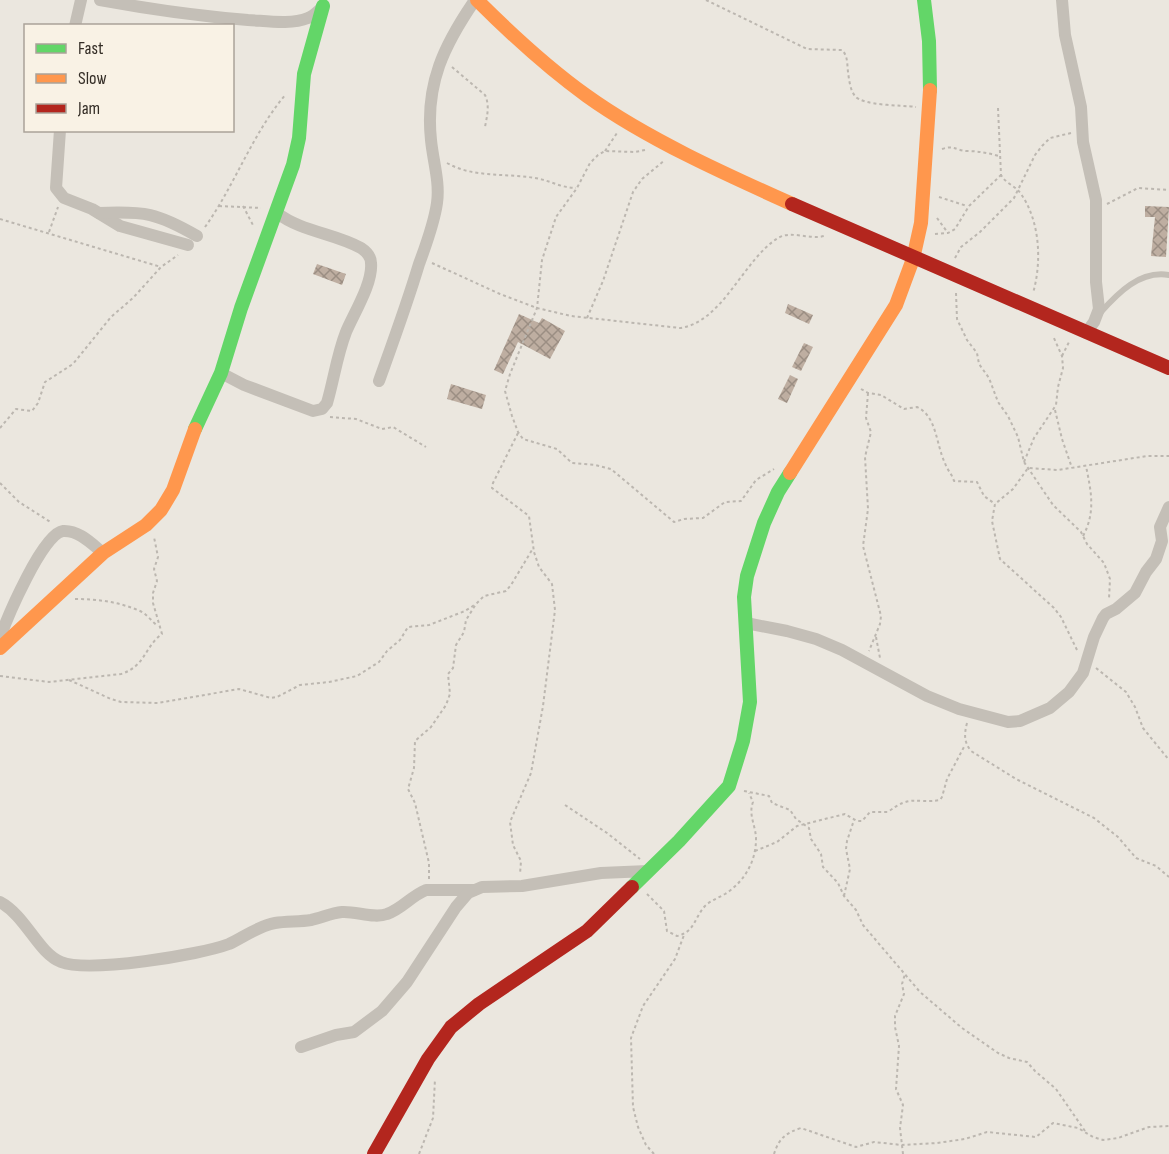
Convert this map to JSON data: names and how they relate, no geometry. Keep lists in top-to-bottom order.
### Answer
{
  "legend": ["Fast", "Slow", "Jam"]
}
